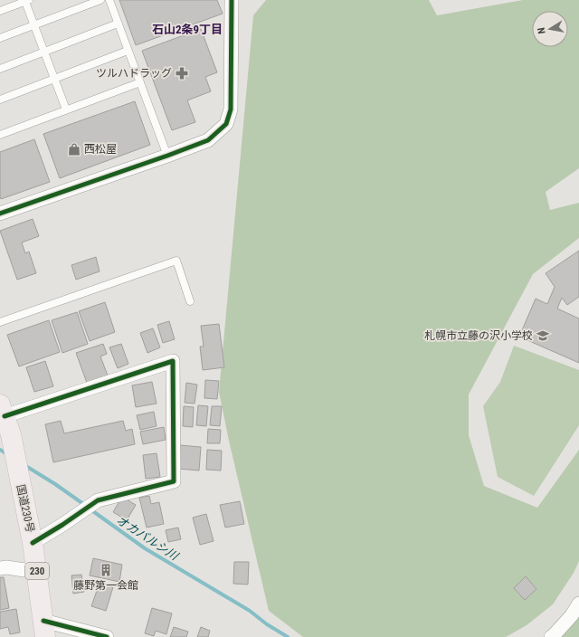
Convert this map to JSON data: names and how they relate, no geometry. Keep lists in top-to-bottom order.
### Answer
{
  "streets": {
    "highway": ["国道230号", "230"]
  },
  "districts": ["石山2条9丁目"],
  "water": ["オカバルシ川"],
  "places": {
    "pharmacy": ["ツルハドラッグ"],
    "shop": ["西松屋"],
    "school or university": ["札幌市立藤の沢小学校"],
    "building": ["藤野第一会館"]
  },
  "north": "left"
}
